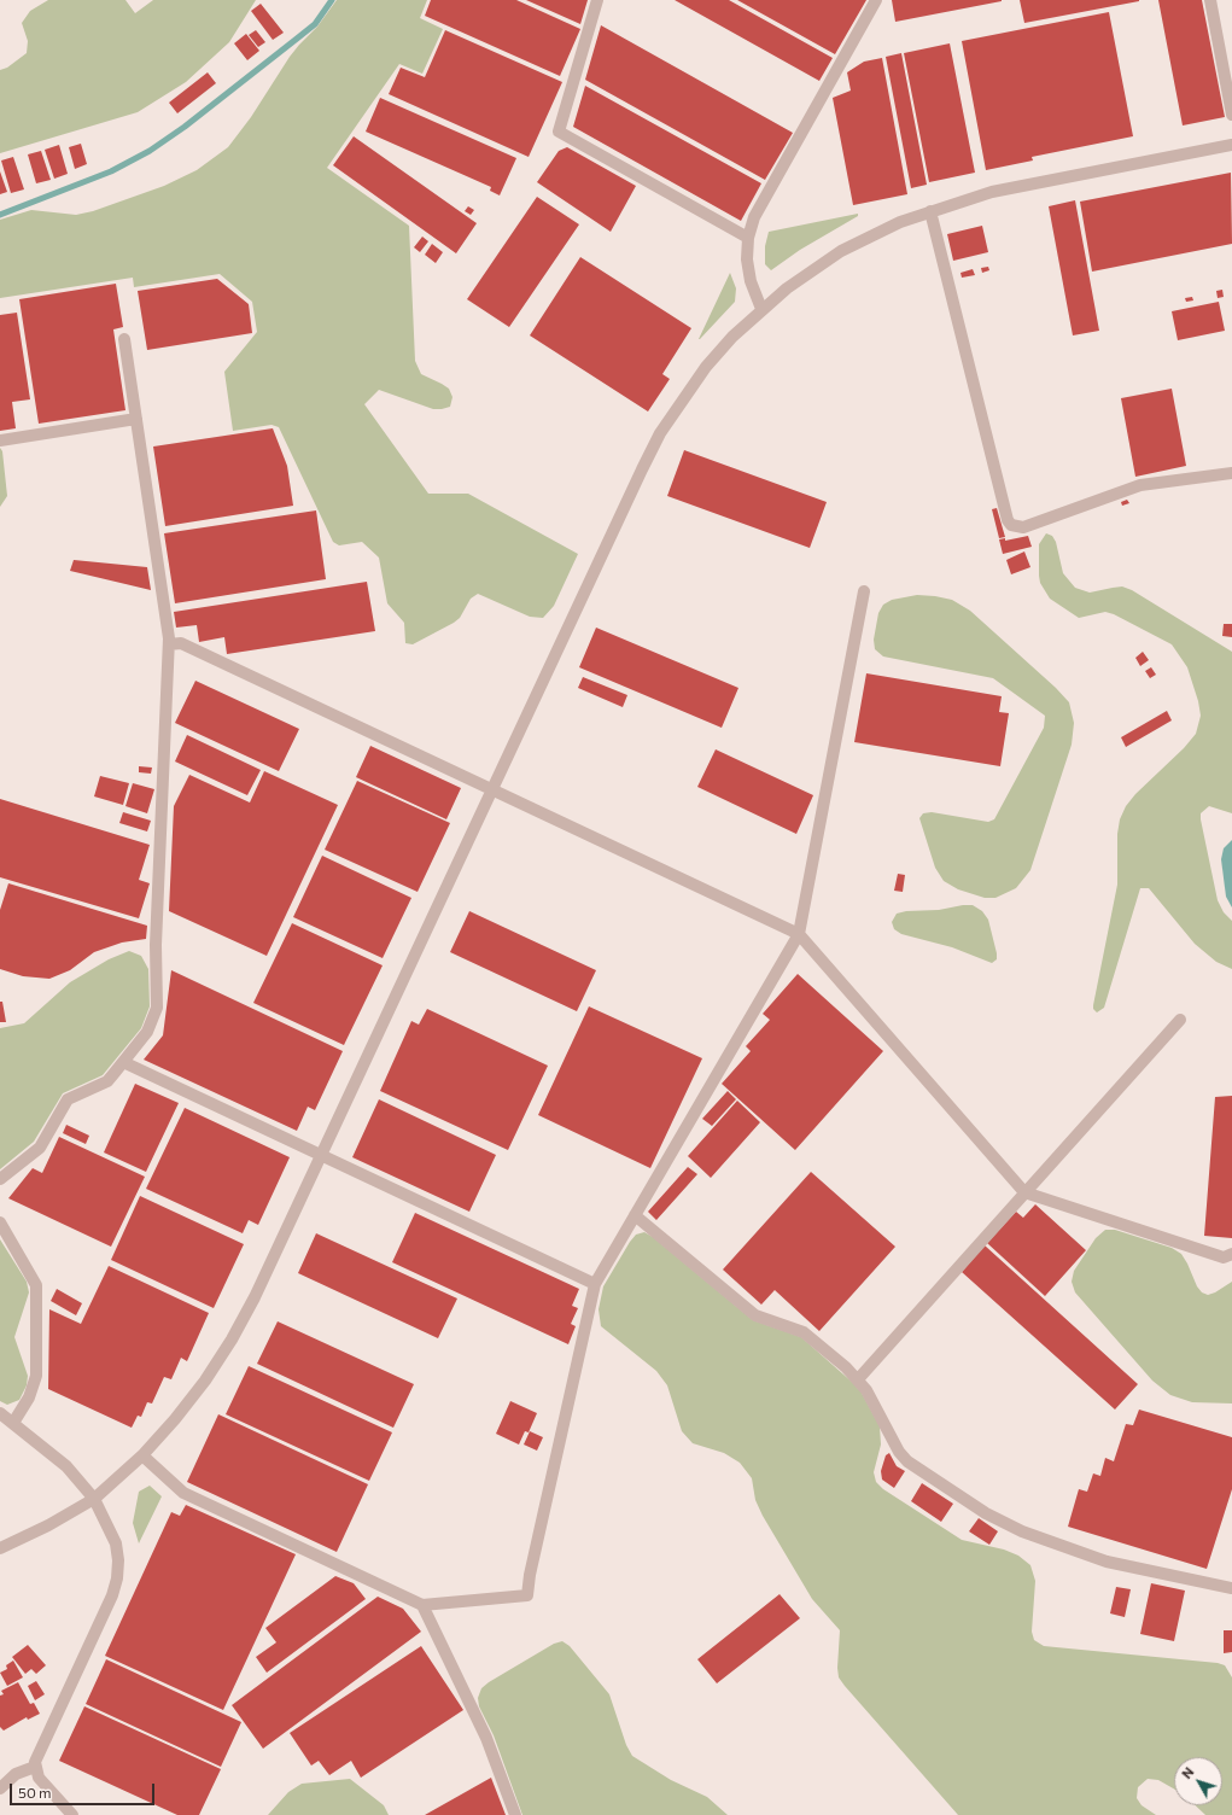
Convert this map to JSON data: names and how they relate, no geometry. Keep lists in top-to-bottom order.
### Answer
{
  "scale_bar": "50 m",
  "north": "top left"
}
